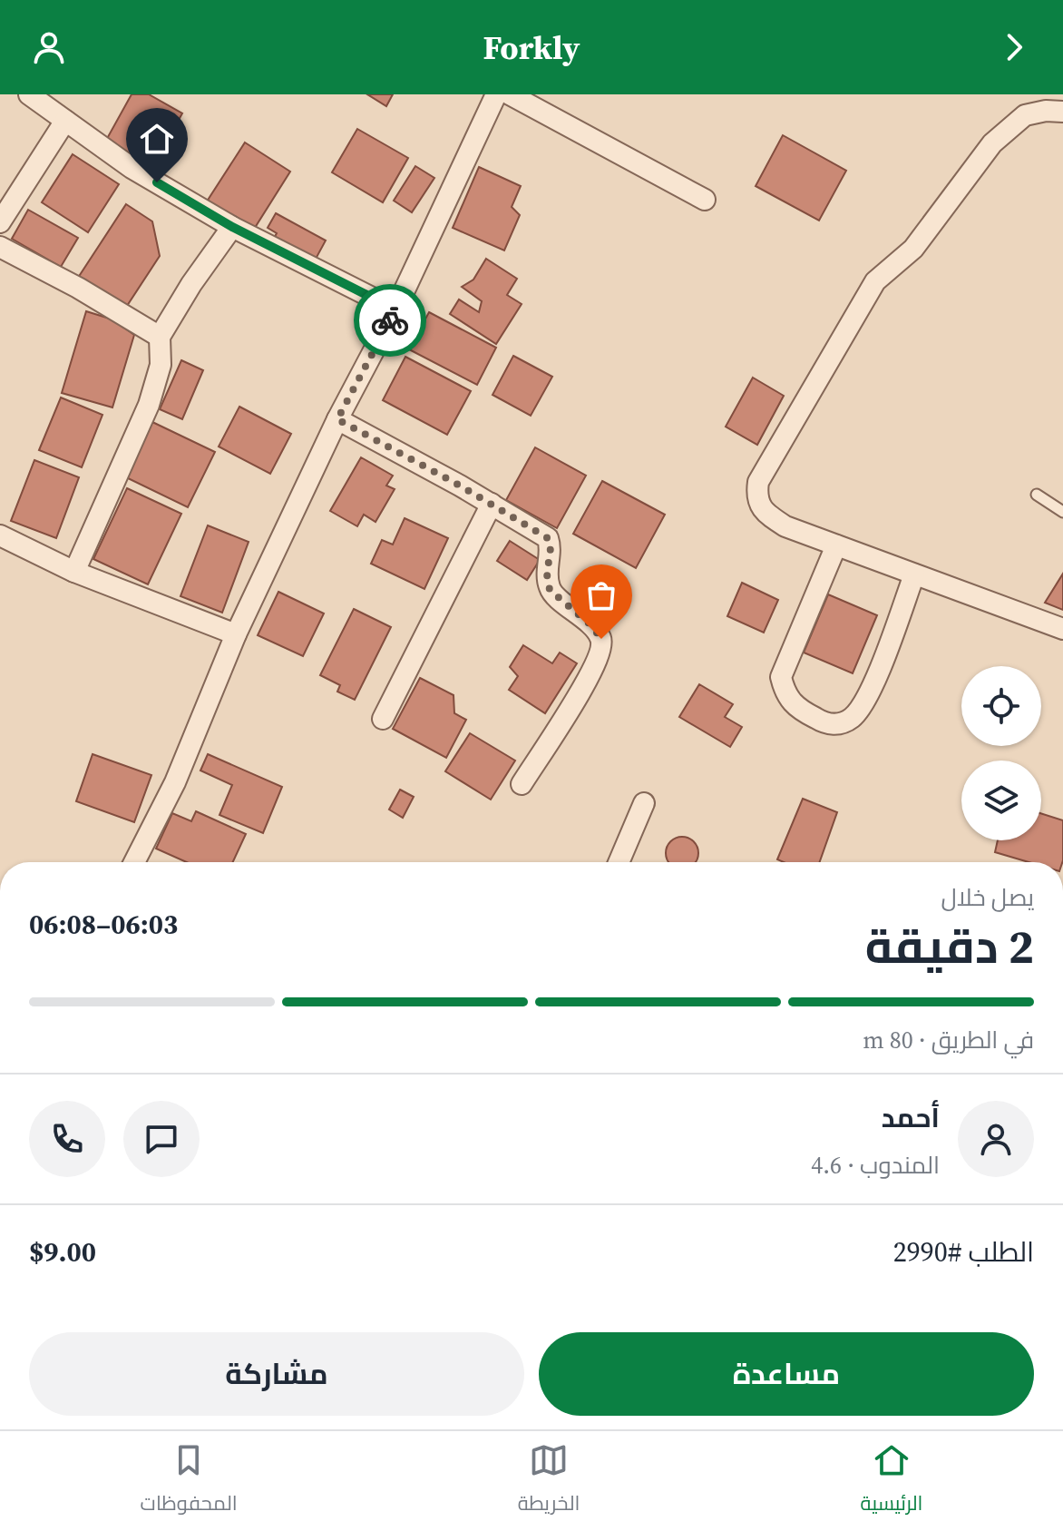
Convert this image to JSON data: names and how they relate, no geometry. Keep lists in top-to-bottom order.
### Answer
{
  "page": {
    "header": "Forkly",
    "heading": ["2 دقيقة", "يصل خلال", "06:03–06:08"],
    "panel": [
      "أحمد",
      "المندوب · 4.6",
      "الطلب #2990",
      "$9.00"
    ],
    "bar": "في الطريق · 80 m",
    "buttons": ["مساعدة", "مشاركة"],
    "tabs": ["الرئيسية", "الخريطة", "المحفوظات"]
  }
}
